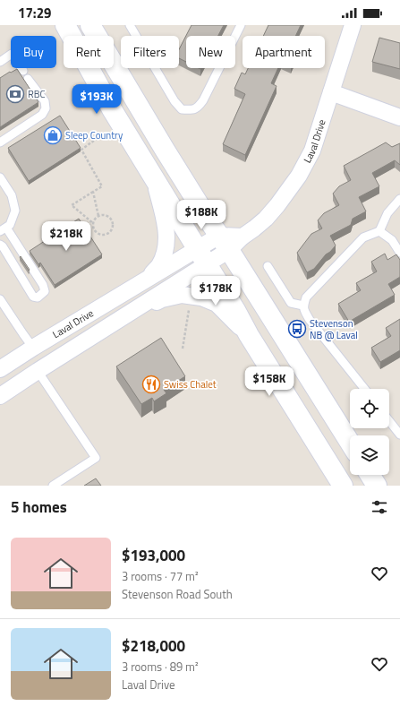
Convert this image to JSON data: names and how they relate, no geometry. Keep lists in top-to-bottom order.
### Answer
{
  "streets": {
    "street": ["Laval Drive"]
  },
  "places": {
    "bank": ["RBC"],
    "shop": ["Sleep Country"],
    "bus stop": ["Stevenson NB @ Laval"],
    "restaurant": ["Swiss Chalet"]
  },
  "page": {
    "status": "17:29",
    "chip": [
      "Buy",
      "Rent",
      "Filters",
      "New",
      "Apartment"
    ],
    "price": [
      "$193K",
      "$188K",
      "$218K",
      "$178K",
      "$158K"
    ],
    "heading": "5 homes",
    "list": [
      {
        "name": "$193,000",
        "note": "3 rooms · 77 m² · Stevenson Road South"
      },
      {
        "name": "$218,000",
        "note": "3 rooms · 89 m² · Laval Drive"
      }
    ]
  }
}
